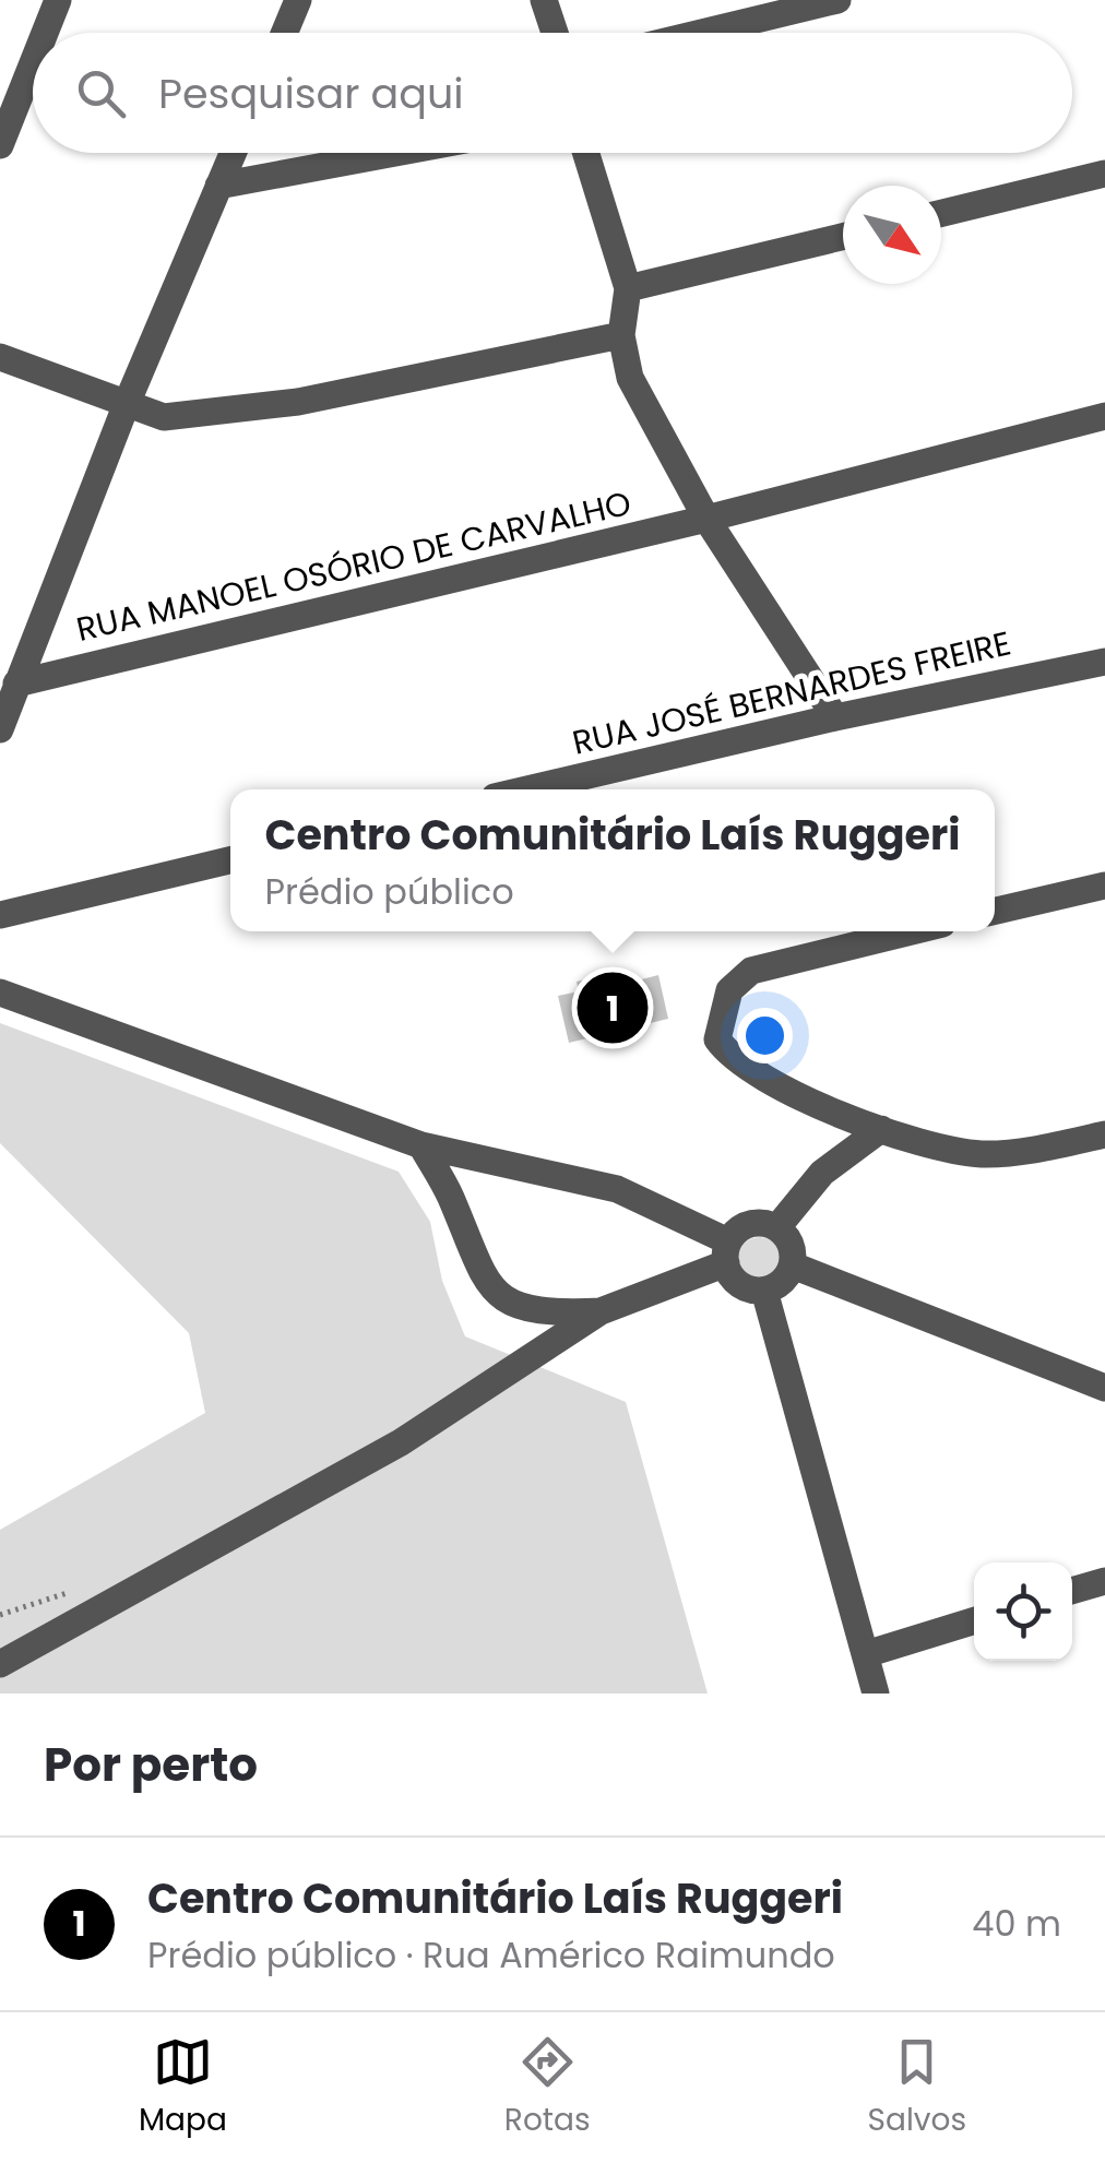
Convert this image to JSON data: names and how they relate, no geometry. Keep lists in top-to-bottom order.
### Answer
{
  "streets": {
    "street": ["RUA MANOEL OSÓRIO DE CARVALHO", "RUA JOSÉ BERNARDES FREIRE"]
  },
  "north": "bottom right",
  "page": {
    "search": "Pesquisar aqui",
    "popup": ["Centro Comunitário Laís Ruggeri", "Prédio público"],
    "pins": "1",
    "heading": "Por perto",
    "list": [
      {
        "mark": "1",
        "name": "Centro Comunitário Laís Ruggeri",
        "note": "Prédio público · Rua Américo Raimundo",
        "value": "40 m"
      }
    ],
    "nav": ["Mapa", "Rotas", "Salvos"]
  }
}
